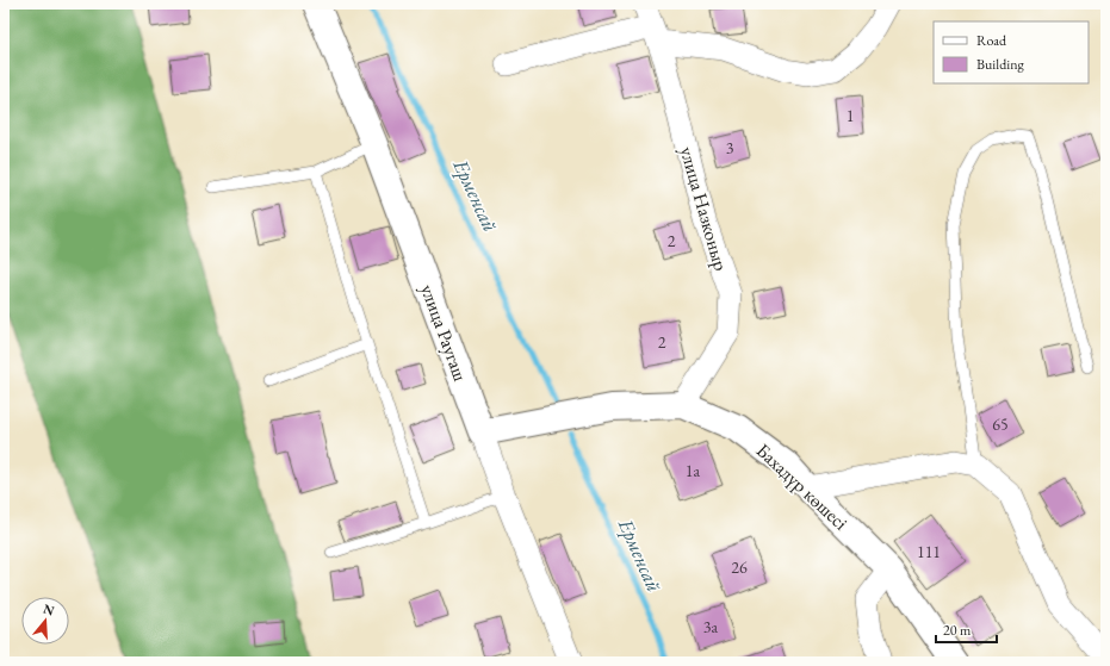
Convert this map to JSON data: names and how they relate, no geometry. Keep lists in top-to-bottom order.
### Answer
{
  "streets": {
    "street": ["улица Назконыр", "улица Раугаш", "Бахадүр көшесі"]
  },
  "crossings": [
    ["улица Назконыр", "Бахадүр көшесі"],
    ["улица Раугаш", "Бахадүр көшесі"]
  ],
  "water": ["Ерменсай"],
  "house_numbers": [
    "1",
    "3",
    "2",
    "2",
    "65",
    "1а",
    "111",
    "26",
    "3а"
  ],
  "legend": ["Road", "Building"],
  "scale_bar": "20 m",
  "north": "top"
}
